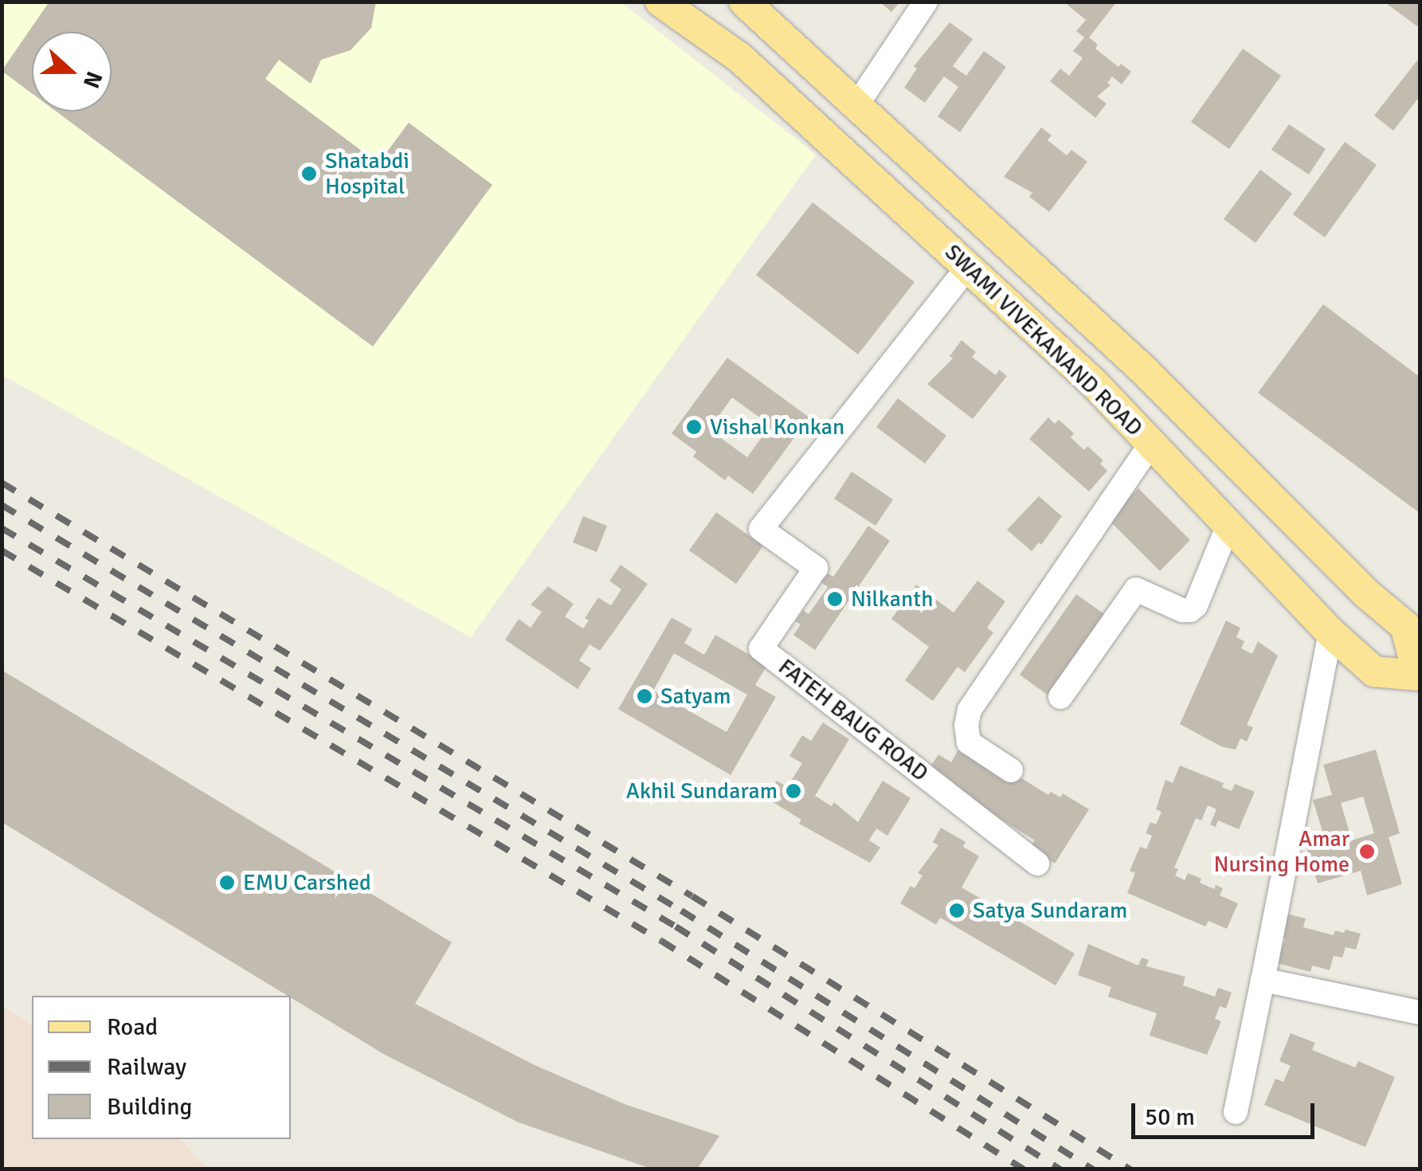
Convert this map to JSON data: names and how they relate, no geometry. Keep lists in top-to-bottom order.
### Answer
{
  "streets": {
    "main road": ["SWAMI VIVEKANAND ROAD"],
    "street": ["FATEH BAUG ROAD"]
  },
  "crossings": [
    ["SWAMI VIVEKANAND ROAD", "FATEH BAUG ROAD"]
  ],
  "places": [
    "Shatabdi Hospital",
    "Vishal Konkan",
    "Nilkanth",
    "Satyam",
    "Akhil Sundaram",
    "Amar Nursing Home",
    "EMU Carshed",
    "Satya Sundaram"
  ],
  "legend": ["Road", "Railway", "Building"],
  "scale_bar": "50 m",
  "north": "right"
}
